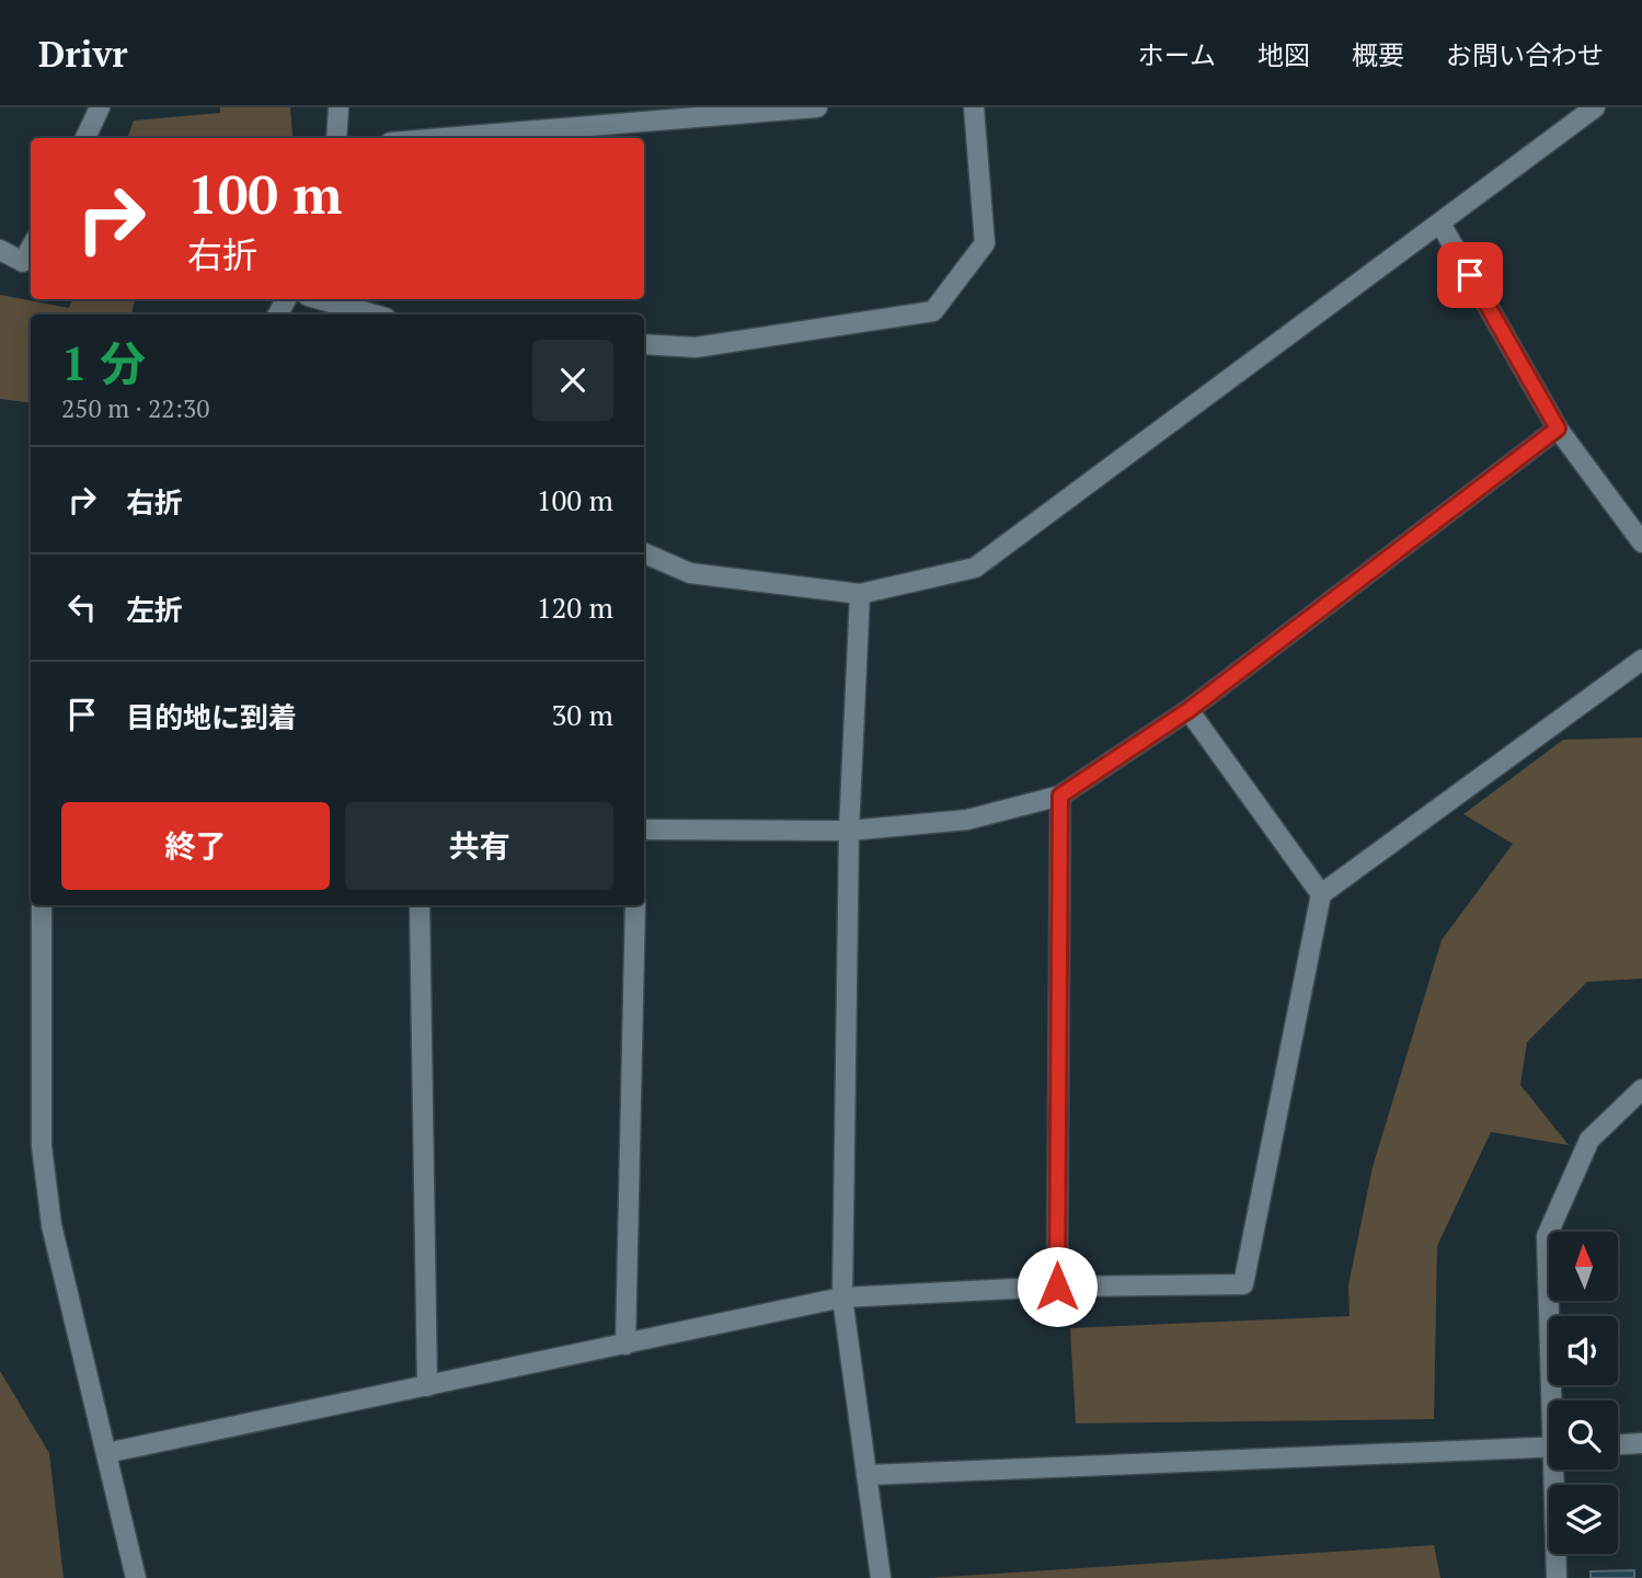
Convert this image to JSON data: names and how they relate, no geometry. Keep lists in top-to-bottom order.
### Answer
{
  "north": "top",
  "page": {
    "header": "Drivr",
    "nav": [
      "ホーム",
      "地図",
      "概要",
      "お問い合わせ"
    ],
    "turn": ["100 m", "右折"],
    "heading": ["1 分", "250 m · 22:30"],
    "list": [
      {
        "name": "右折",
        "value": "100 m"
      },
      {
        "name": "左折",
        "value": "120 m"
      },
      {
        "name": "目的地に到着",
        "value": "30 m"
      }
    ],
    "buttons": ["終了", "共有"]
  }
}
